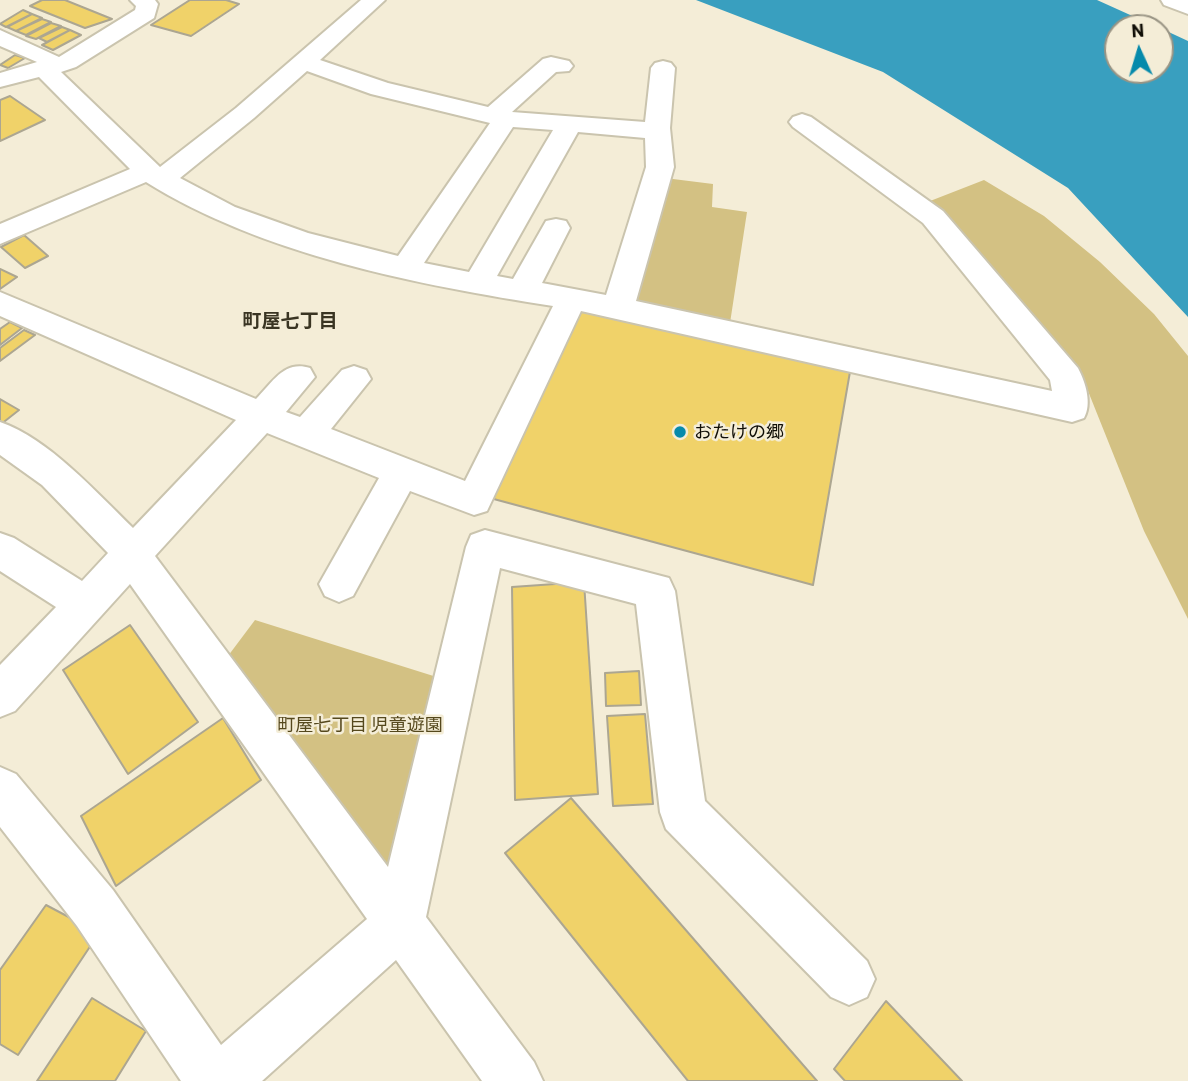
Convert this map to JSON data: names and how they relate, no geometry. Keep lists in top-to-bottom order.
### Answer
{
  "districts": ["町屋七丁目"],
  "parks": ["町屋七丁目 児童遊園"],
  "places": ["おたけの郷"],
  "north": "top"
}
